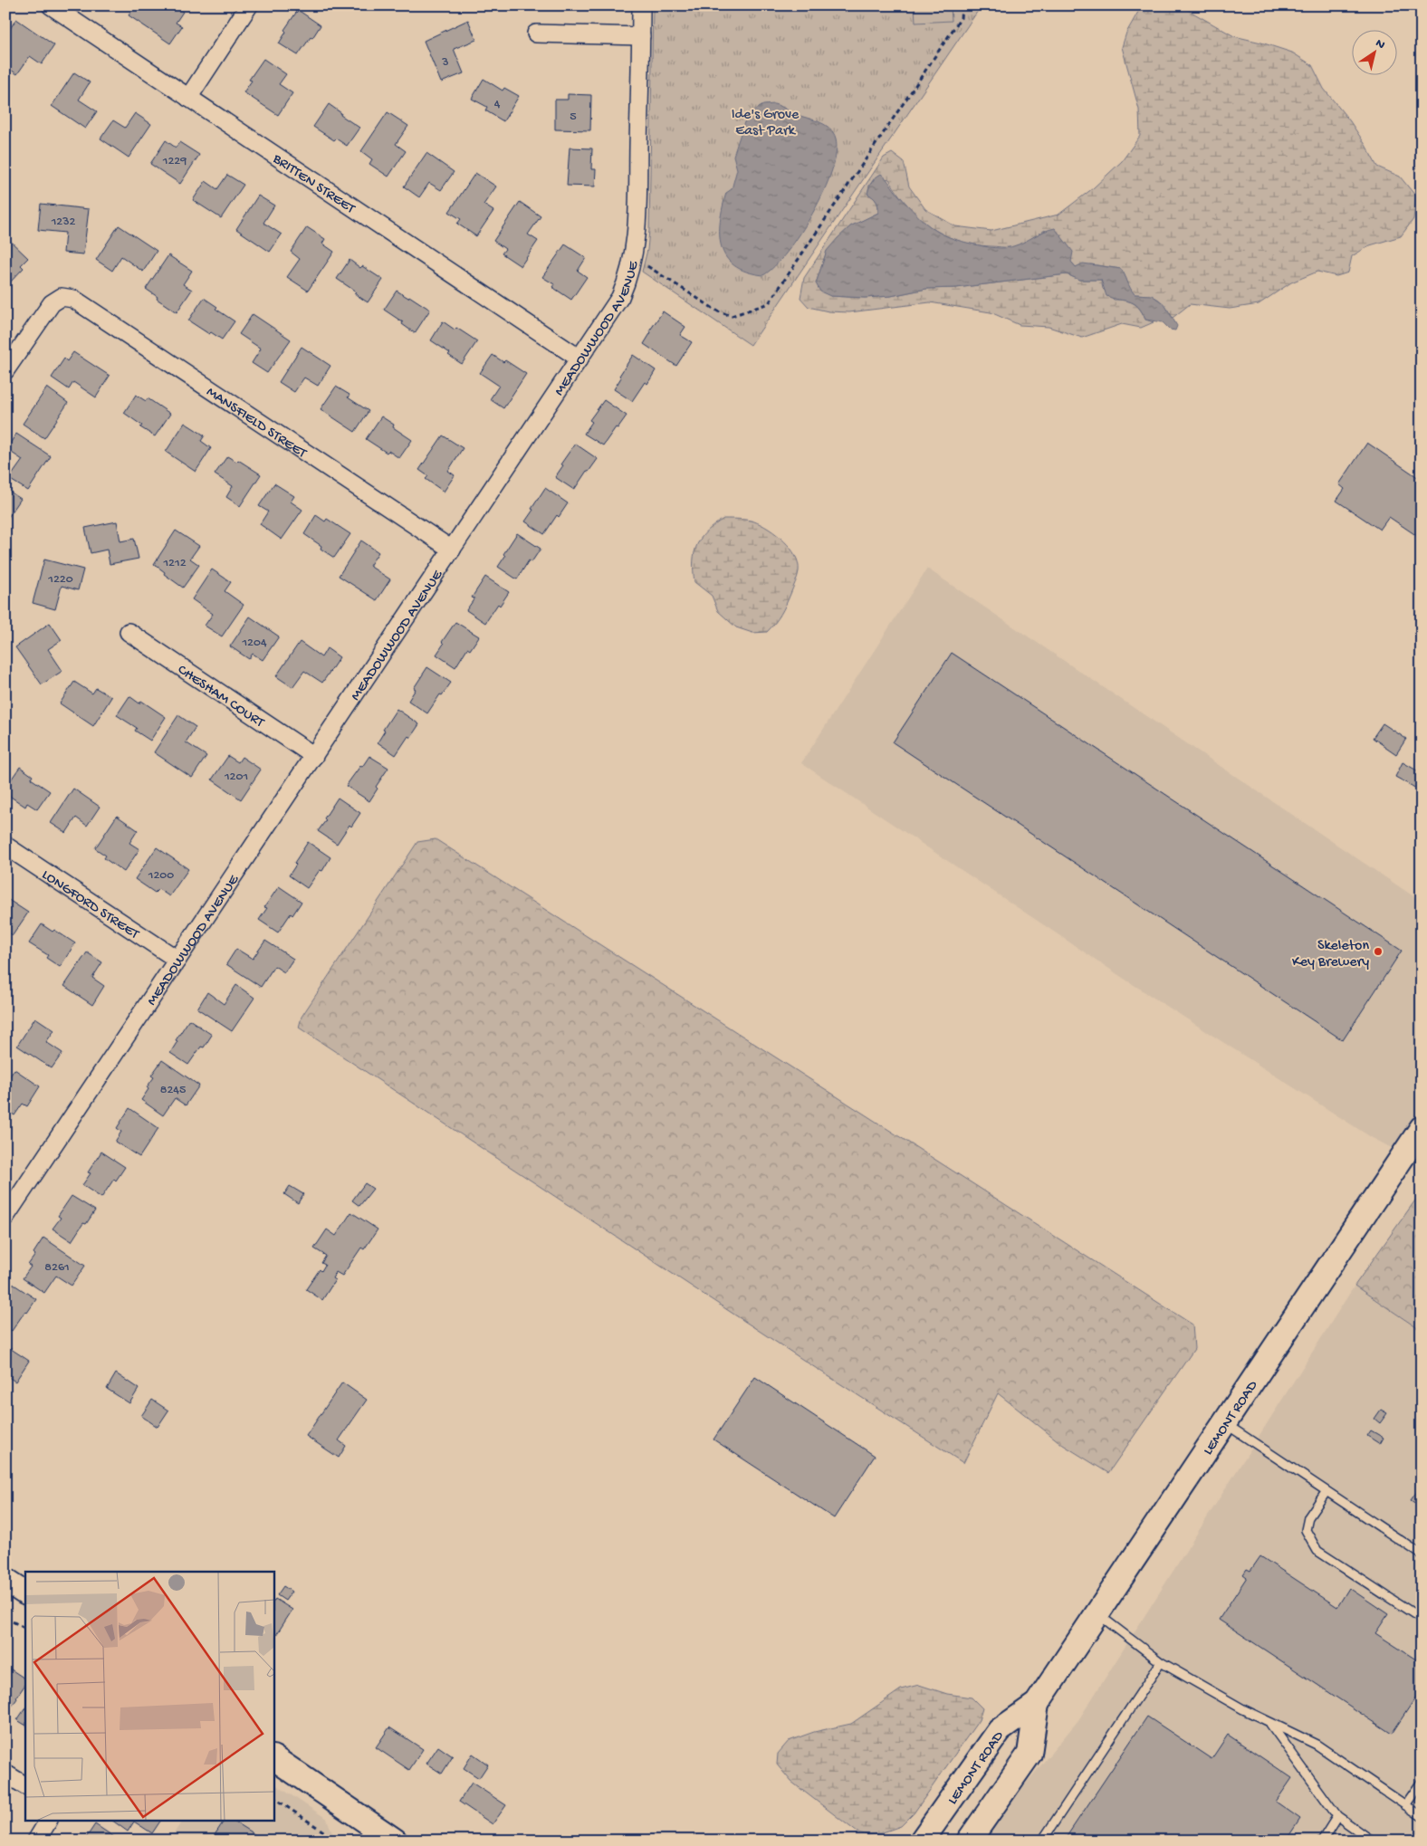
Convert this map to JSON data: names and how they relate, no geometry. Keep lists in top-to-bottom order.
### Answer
{
  "streets": {
    "main road": ["LEMONT ROAD"],
    "street": [
      "BRITTEN STREET",
      "MEADOWWOOD AVENUE",
      "MANSFIELD STREET",
      "CHESHAM COURT",
      "LONGFORD STREET"
    ]
  },
  "crossings": [
    ["BRITTEN STREET", "MEADOWWOOD AVENUE"],
    ["MEADOWWOOD AVENUE", "MANSFIELD STREET"],
    ["MEADOWWOOD AVENUE", "CHESHAM COURT"],
    ["MEADOWWOOD AVENUE", "LONGFORD STREET"]
  ],
  "parks": ["Ide's Grove East Park"],
  "places": ["Skeleton Key Brewery"],
  "house_numbers": [
    "3",
    "4",
    "5",
    "1229",
    "1232",
    "1212",
    "1220",
    "1204",
    "1201",
    "1200",
    "8245",
    "8261"
  ],
  "north": "top right"
}
